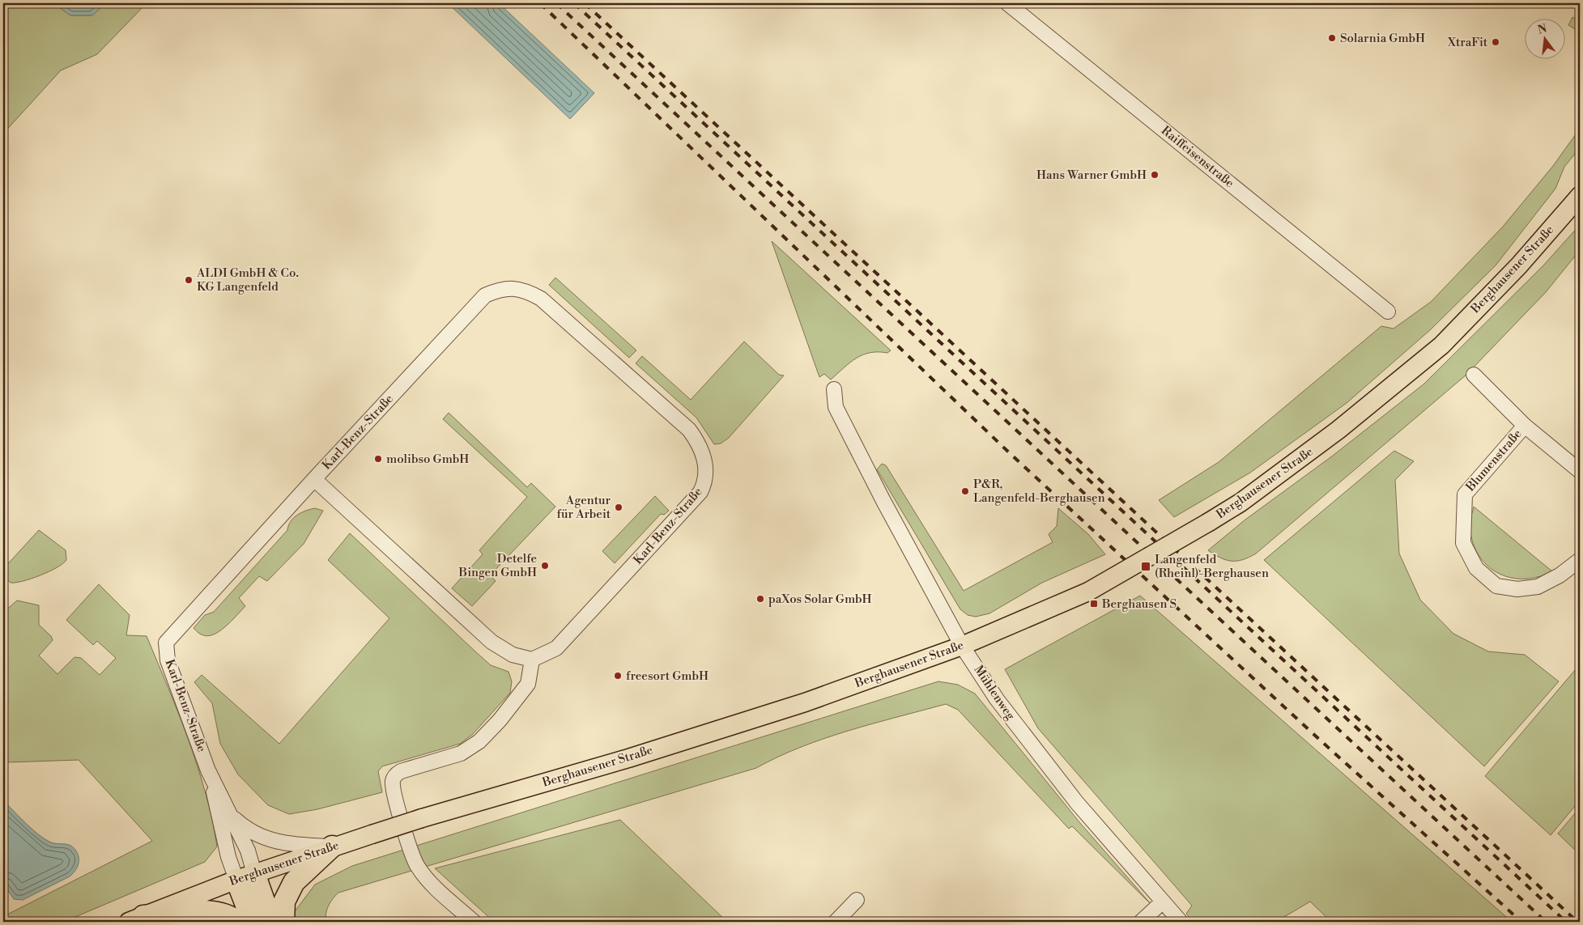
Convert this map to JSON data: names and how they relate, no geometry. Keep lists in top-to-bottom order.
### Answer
{
  "streets": {
    "main road": ["Berghausener Straße"],
    "street": [
      "Raiffeisenstraße",
      "Karl-Benz-Straße",
      "Blumenstraße",
      "Mühlenweg"
    ]
  },
  "crossings": [
    ["Berghausener Straße", "Karl-Benz-Straße"],
    ["Berghausener Straße", "Mühlenweg"]
  ],
  "places": {
    "other": [
      "Solarnia GmbH",
      "XtraFit",
      "Hans Warner GmbH",
      "ALDI GmbH & Co. KG Langenfeld",
      "molibso GmbH",
      "P&R, Langenfeld-Berghausen",
      "Agentur für Arbeit",
      "Detelfe Bingen GmbH",
      "paXos Solar GmbH",
      "freesort GmbH"
    ],
    "transit": ["Langenfeld (Rheinl)-Berghausen", "Berghausen S"]
  },
  "north": "top"
}
